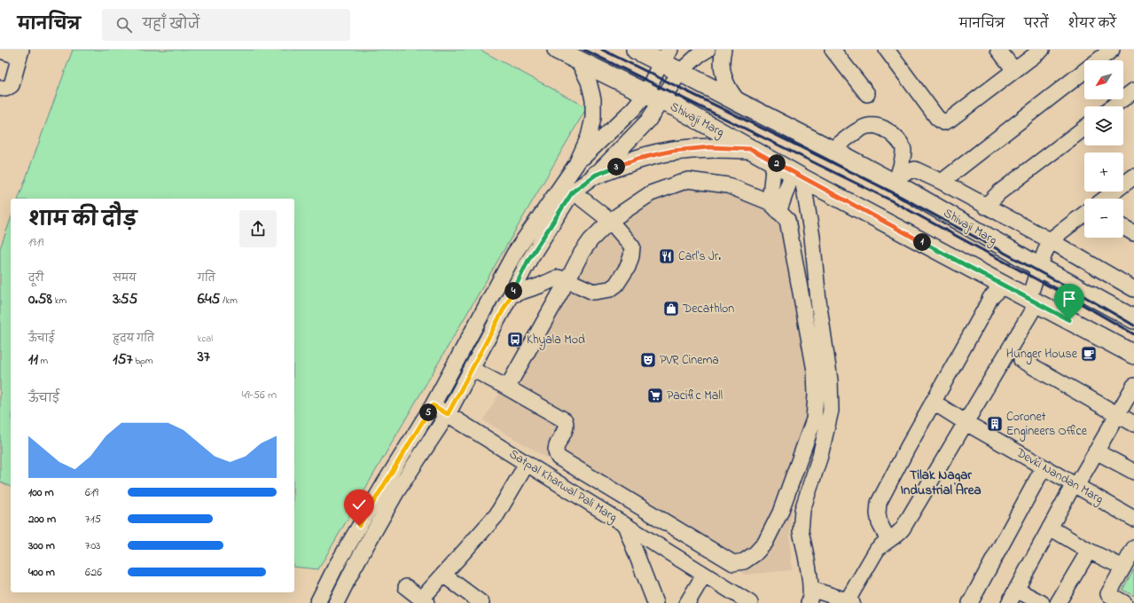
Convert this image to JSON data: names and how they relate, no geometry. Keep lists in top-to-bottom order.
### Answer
{
  "streets": {
    "main road": ["Shivaji Marg"],
    "street": ["Devki Nandan Marg", "Satpal Kharwal Pali Marg"]
  },
  "districts": ["Tilak Nagar Industrial Area"],
  "places": {
    "restaurant": ["Carl's Jr."],
    "shop": ["Decathlon"],
    "bus stop": ["Khyala Mod"],
    "cafe": ["Hunger House"],
    "theatre": ["PVR Cinema"],
    "supermarket": ["Pacific Mall"],
    "building": ["Coronet Engineers Office"]
  },
  "north": "bottom left",
  "page": {
    "header": "मानचित्र",
    "search": "यहाँ खोजें",
    "nav": ["मानचित्र", "परतें", "शेयर करें"],
    "map_buttons": ["+", "−"],
    "pins": [
      "2",
      "3",
      "1",
      "4",
      "5"
    ],
    "heading": ["शाम की दौड़", "19:19"],
    "stats": [
      ["दूरी", "0.58 km"],
      ["समय", "3:55"],
      ["गति", "6:45 /km"],
      ["ऊँचाई", "11 m"],
      ["हृदय गति", "157 bpm"],
      ["kcal", "37"]
    ],
    "chart": ["ऊँचाई", "49–56 m"],
    "list": [
      {
        "name": "100 m",
        "note": "6:19"
      },
      {
        "name": "200 m",
        "note": "7:15"
      },
      {
        "name": "300 m",
        "note": "7:03"
      },
      {
        "name": "400 m",
        "note": "6:26"
      }
    ]
  }
}
